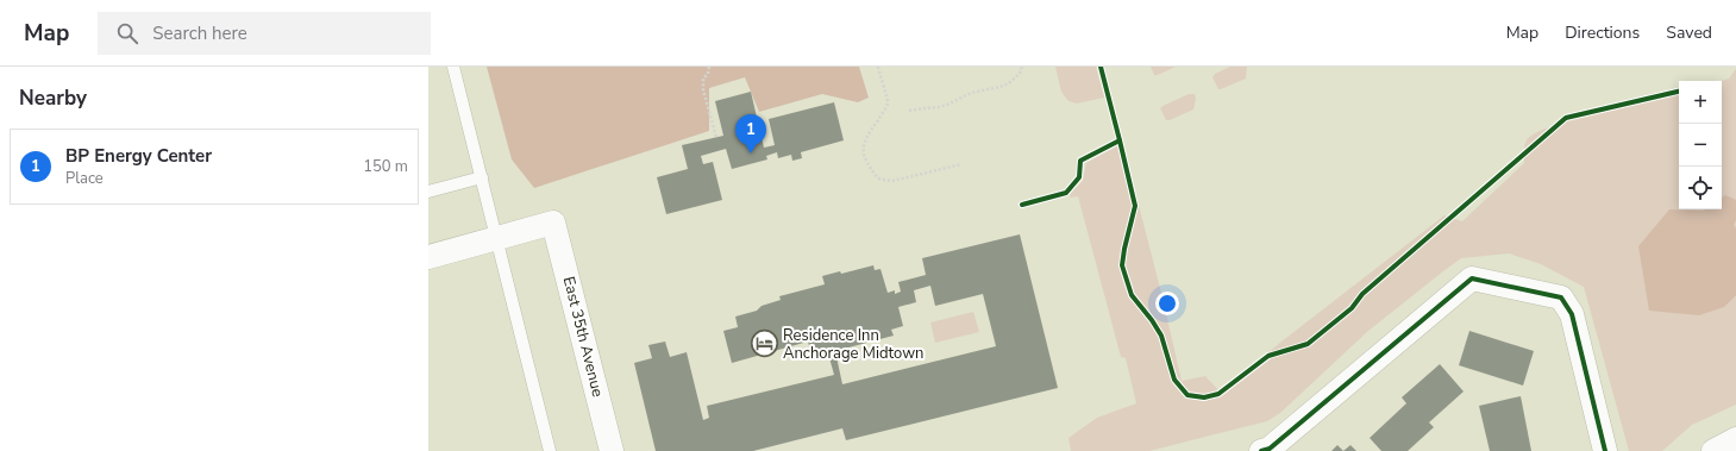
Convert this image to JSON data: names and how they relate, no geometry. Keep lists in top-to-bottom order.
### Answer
{
  "streets": {
    "street": ["East 35th Avenue"]
  },
  "places": {
    "hotel": ["Residence Inn Anchorage Midtown"]
  },
  "page": {
    "header": "Map",
    "search": "Search here",
    "nav": ["Map", "Directions", "Saved"],
    "heading": "Nearby",
    "map_buttons": ["+", "−"],
    "pins": "1",
    "list": [
      {
        "mark": "1",
        "name": "BP Energy Center",
        "note": "Place",
        "value": "150 m"
      }
    ]
  }
}
